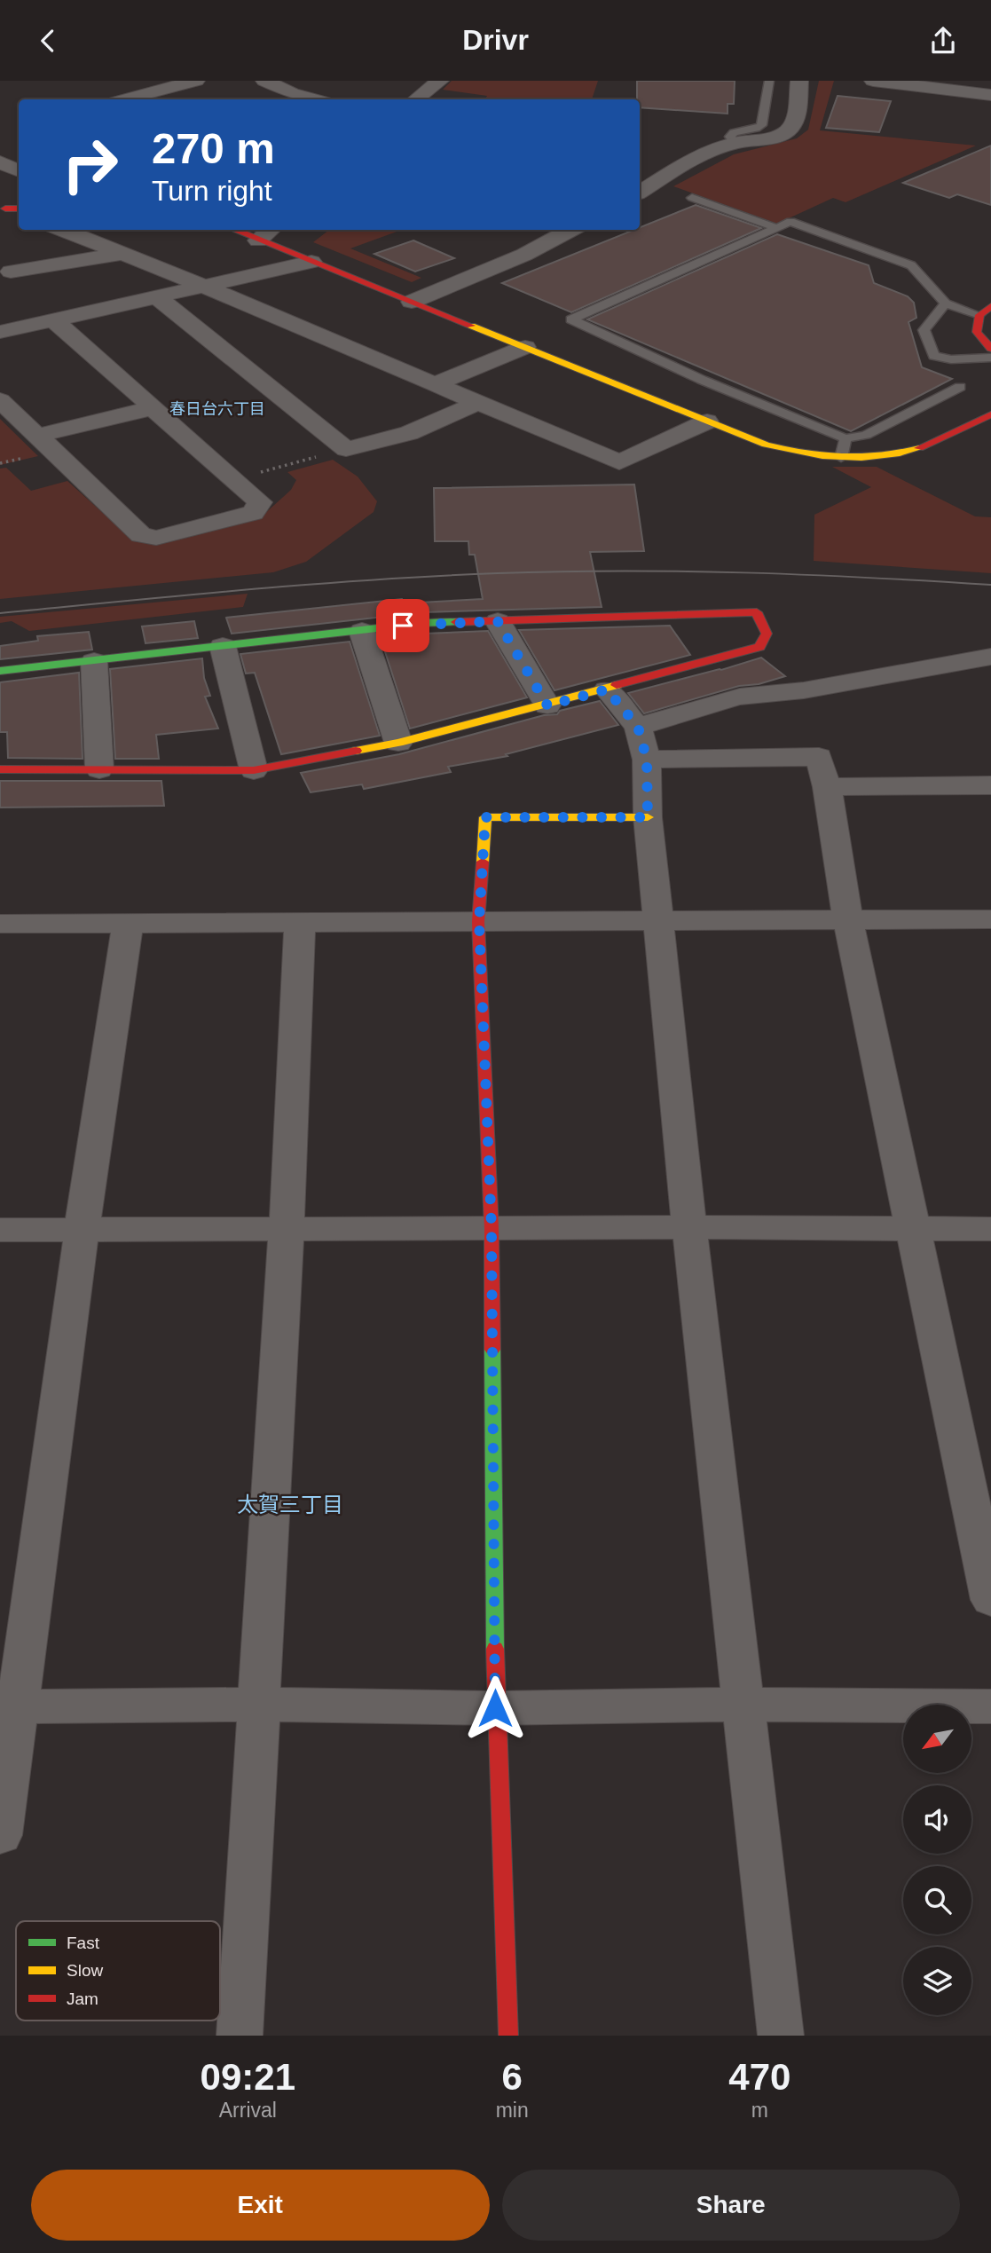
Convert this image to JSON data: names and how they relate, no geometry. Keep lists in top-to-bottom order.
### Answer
{
  "districts": ["春日台六丁目", "太賀三丁目"],
  "legend": ["Fast", "Slow", "Jam"],
  "north": "bottom left",
  "page": {
    "header": "Drivr",
    "turn": ["270 m", "Turn right"],
    "eta": [
      "09:21",
      "Arrival",
      "6",
      "min",
      "470",
      "m"
    ],
    "buttons": ["Exit", "Share"]
  }
}
